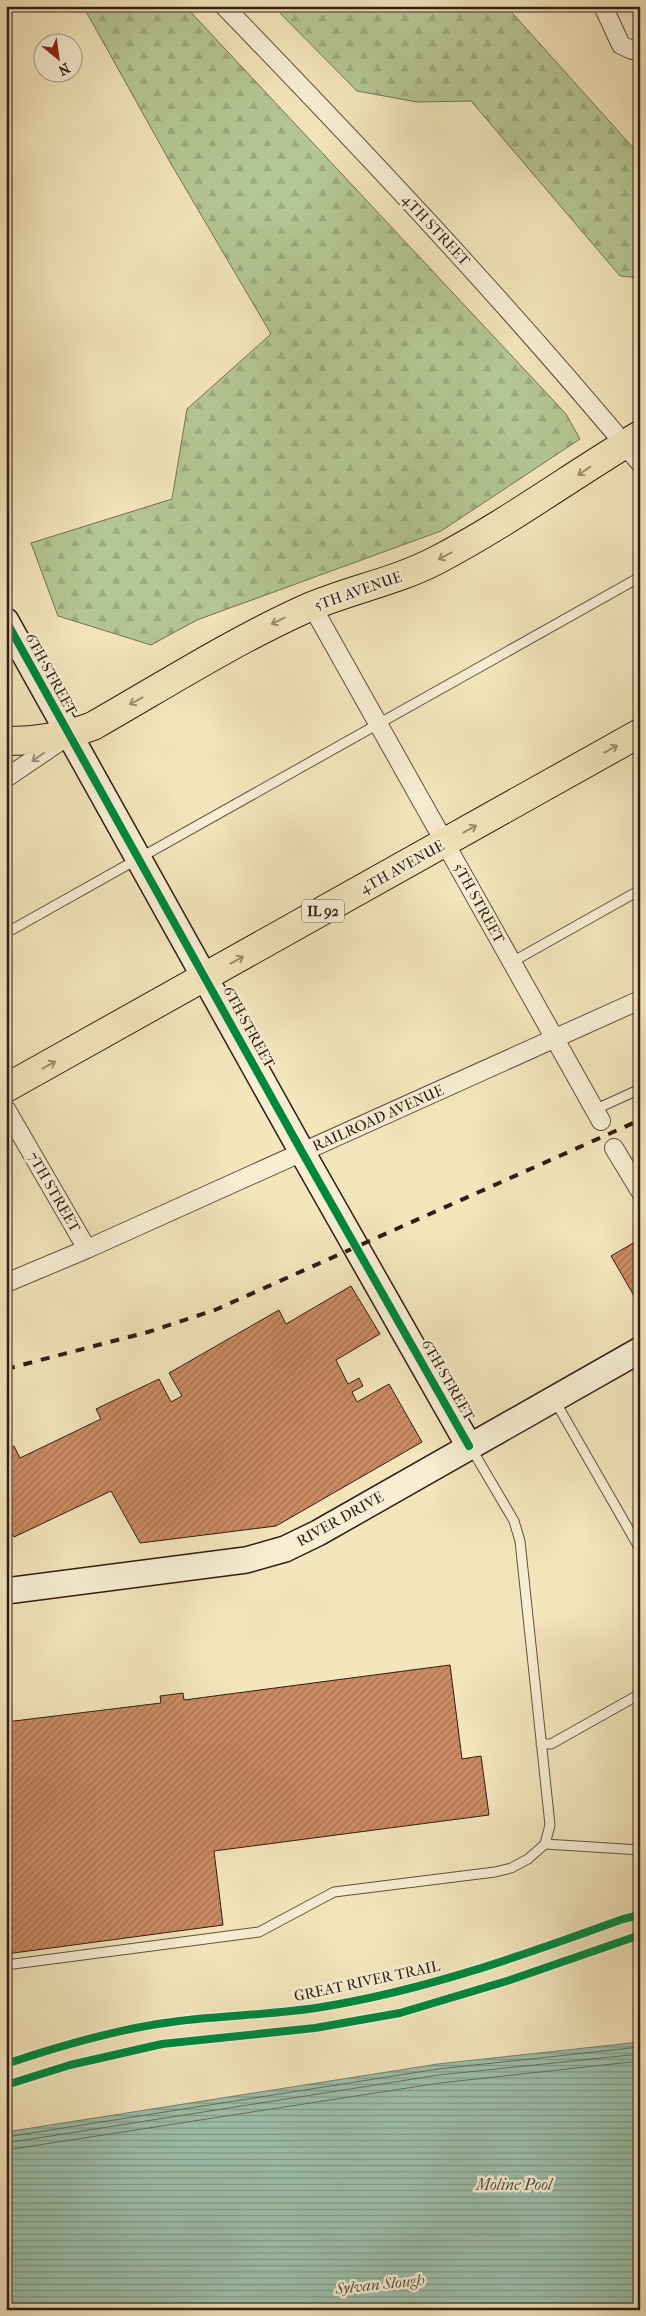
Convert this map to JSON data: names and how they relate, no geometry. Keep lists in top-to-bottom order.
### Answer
{
  "streets": {
    "main road": ["5TH AVENUE", "4TH AVENUE", "IL 92"],
    "street": [
      "4TH STREET",
      "6TH STREET",
      "5TH STREET",
      "RAILROAD AVENUE",
      "7TH STREET",
      "RIVER DRIVE"
    ],
    "cycle path": ["GREAT RIVER TRAIL"]
  },
  "crossings": [
    ["4TH STREET", "5TH AVENUE"],
    ["5TH AVENUE", "6TH STREET"],
    ["5TH AVENUE", "5TH STREET"],
    ["6TH STREET", "4TH AVENUE"],
    ["6TH STREET", "RAILROAD AVENUE"],
    ["6TH STREET", "RIVER DRIVE"],
    ["4TH AVENUE", "5TH STREET"],
    ["5TH STREET", "RAILROAD AVENUE"],
    ["RAILROAD AVENUE", "7TH STREET"]
  ],
  "one_way": ["5TH AVENUE", "4TH AVENUE"],
  "water": ["Moline Pool", "Sylvan Slough"],
  "north": "bottom right"
}
